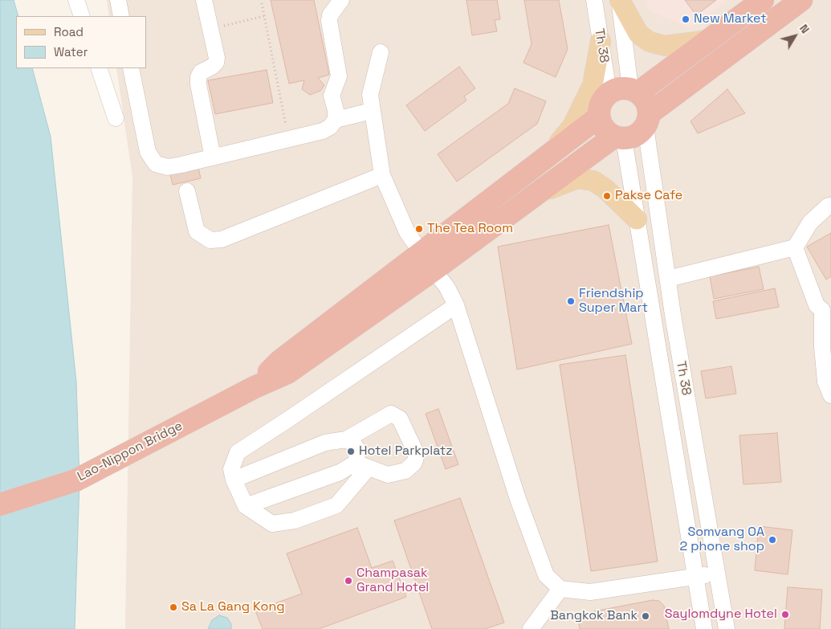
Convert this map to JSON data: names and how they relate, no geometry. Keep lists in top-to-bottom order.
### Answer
{
  "streets": {
    "highway": ["Lao-Nippon Bridge"],
    "street": ["Th 38"]
  },
  "crossings": [
    ["Th 38", "Lao-Nippon Bridge"]
  ],
  "places": [
    "New Market",
    "Pakse Cafe",
    "The Tea Room",
    "Friendship Super Mart",
    "Hotel Parkplatz",
    "Somvang OA 2 phone shop",
    "Champasak Grand Hotel",
    "Sa La Gang Kong",
    "Saylomdyne Hotel",
    "Bangkok Bank"
  ],
  "legend": ["Road", "Water"],
  "north": "top right"
}
